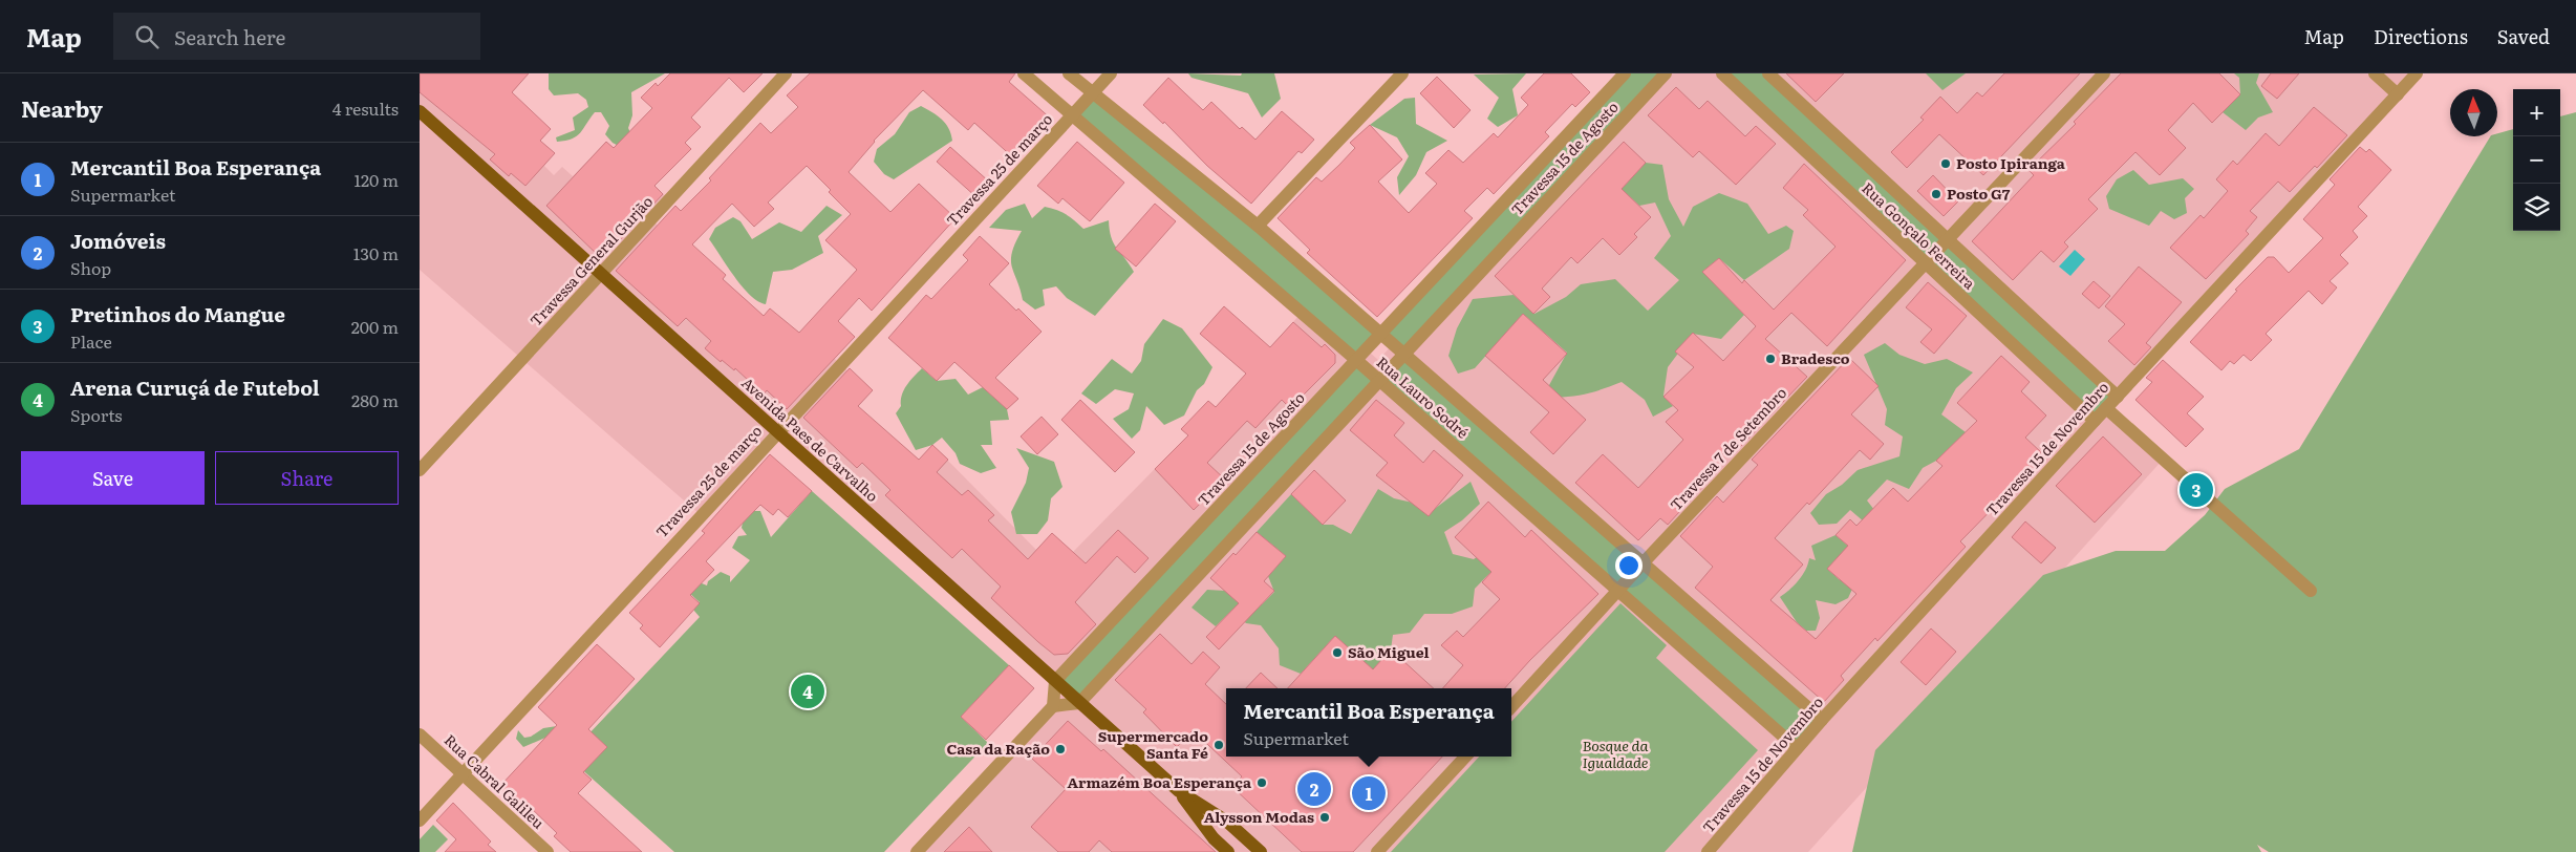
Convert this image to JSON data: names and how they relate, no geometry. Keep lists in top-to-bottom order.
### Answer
{
  "streets": {
    "main road": ["Avenida Paes de Carvalho"],
    "street": [
      "Travessa 15 de Agosto",
      "Travessa 25 de março",
      "Rua Gonçalo Ferreira",
      "Travessa General Gurjão",
      "Rua Lauro Sodré",
      "Travessa 7 de Setembro",
      "Travessa 15 de Novembro",
      "Rua Cabral Galileu"
    ]
  },
  "crossings": [
    ["Travessa 15 de Agosto", "Rua Lauro Sodré"],
    ["Travessa 15 de Agosto", "Avenida Paes de Carvalho"],
    ["Travessa 25 de março", "Rua Lauro Sodré"],
    ["Travessa 25 de março", "Avenida Paes de Carvalho"],
    ["Travessa 25 de março", "Rua Cabral Galileu"],
    ["Rua Gonçalo Ferreira", "Travessa 7 de Setembro"],
    ["Rua Gonçalo Ferreira", "Travessa 15 de Novembro"],
    ["Travessa General Gurjão", "Avenida Paes de Carvalho"],
    ["Rua Lauro Sodré", "Travessa 7 de Setembro"],
    ["Rua Lauro Sodré", "Travessa 15 de Novembro"]
  ],
  "parks": ["Bosque da Igualdade"],
  "places": [
    "Posto Ipiranga",
    "Posto G7",
    "Bradesco",
    "São Miguel",
    "Supermercado Santa Fé",
    "Casa da Ração",
    "Armazém Boa Esperança",
    "Alysson Modas"
  ],
  "north": "top",
  "page": {
    "header": "Map",
    "search": "Search here",
    "nav": ["Map", "Directions", "Saved"],
    "heading": ["Nearby", "4 results"],
    "map_buttons": ["+", "−"],
    "list": [
      {
        "mark": "1",
        "name": "Mercantil Boa Esperança",
        "note": "Supermarket",
        "value": "120 m"
      },
      {
        "mark": "2",
        "name": "Jomóveis",
        "note": "Shop",
        "value": "130 m"
      },
      {
        "mark": "3",
        "name": "Pretinhos do Mangue",
        "note": "Place",
        "value": "200 m"
      },
      {
        "mark": "4",
        "name": "Arena Curuçá de Futebol",
        "note": "Sports",
        "value": "280 m"
      }
    ],
    "buttons": ["Save", "Share"],
    "pins": [
      "3",
      "4",
      "2",
      "1"
    ],
    "popup": ["Mercantil Boa Esperança", "Supermarket"]
  }
}
